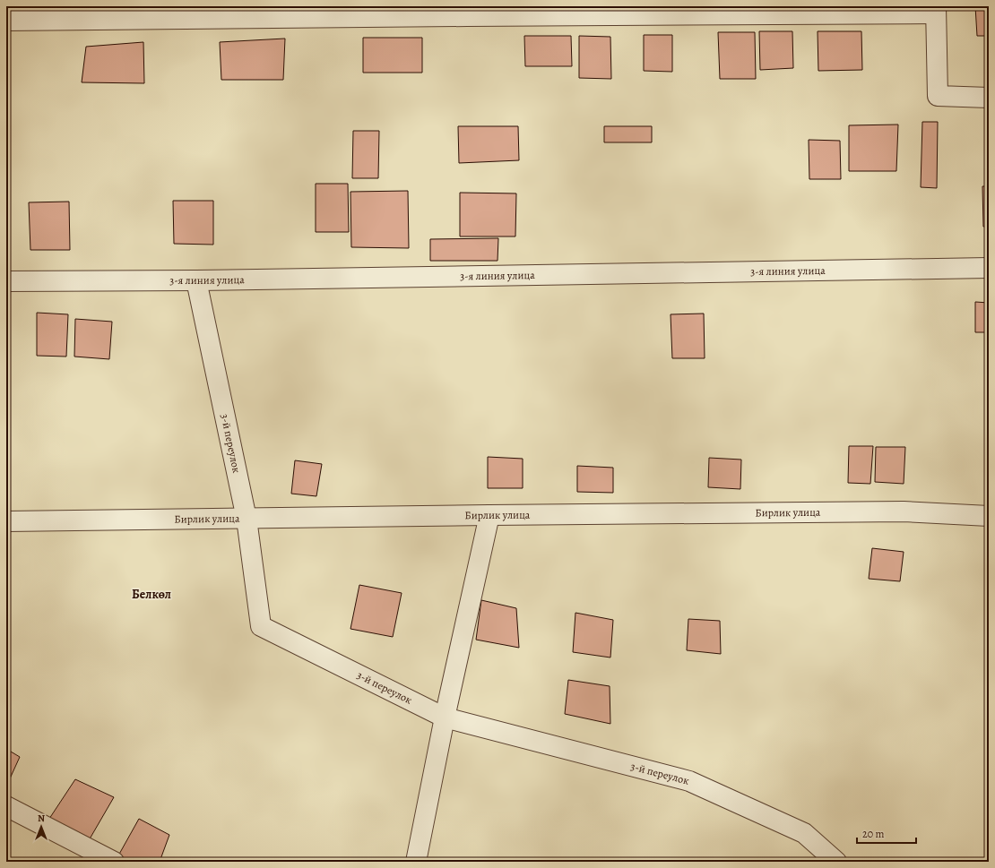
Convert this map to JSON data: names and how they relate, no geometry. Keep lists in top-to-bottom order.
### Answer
{
  "streets": {
    "street": ["3-я линия улица", "3-й переулок", "Бирлик улица"]
  },
  "crossings": [
    ["3-я линия улица", "3-й переулок"],
    ["3-й переулок", "Бирлик улица"]
  ],
  "districts": ["Белкөл"],
  "scale_bar": "20 m",
  "north": "top"
}
